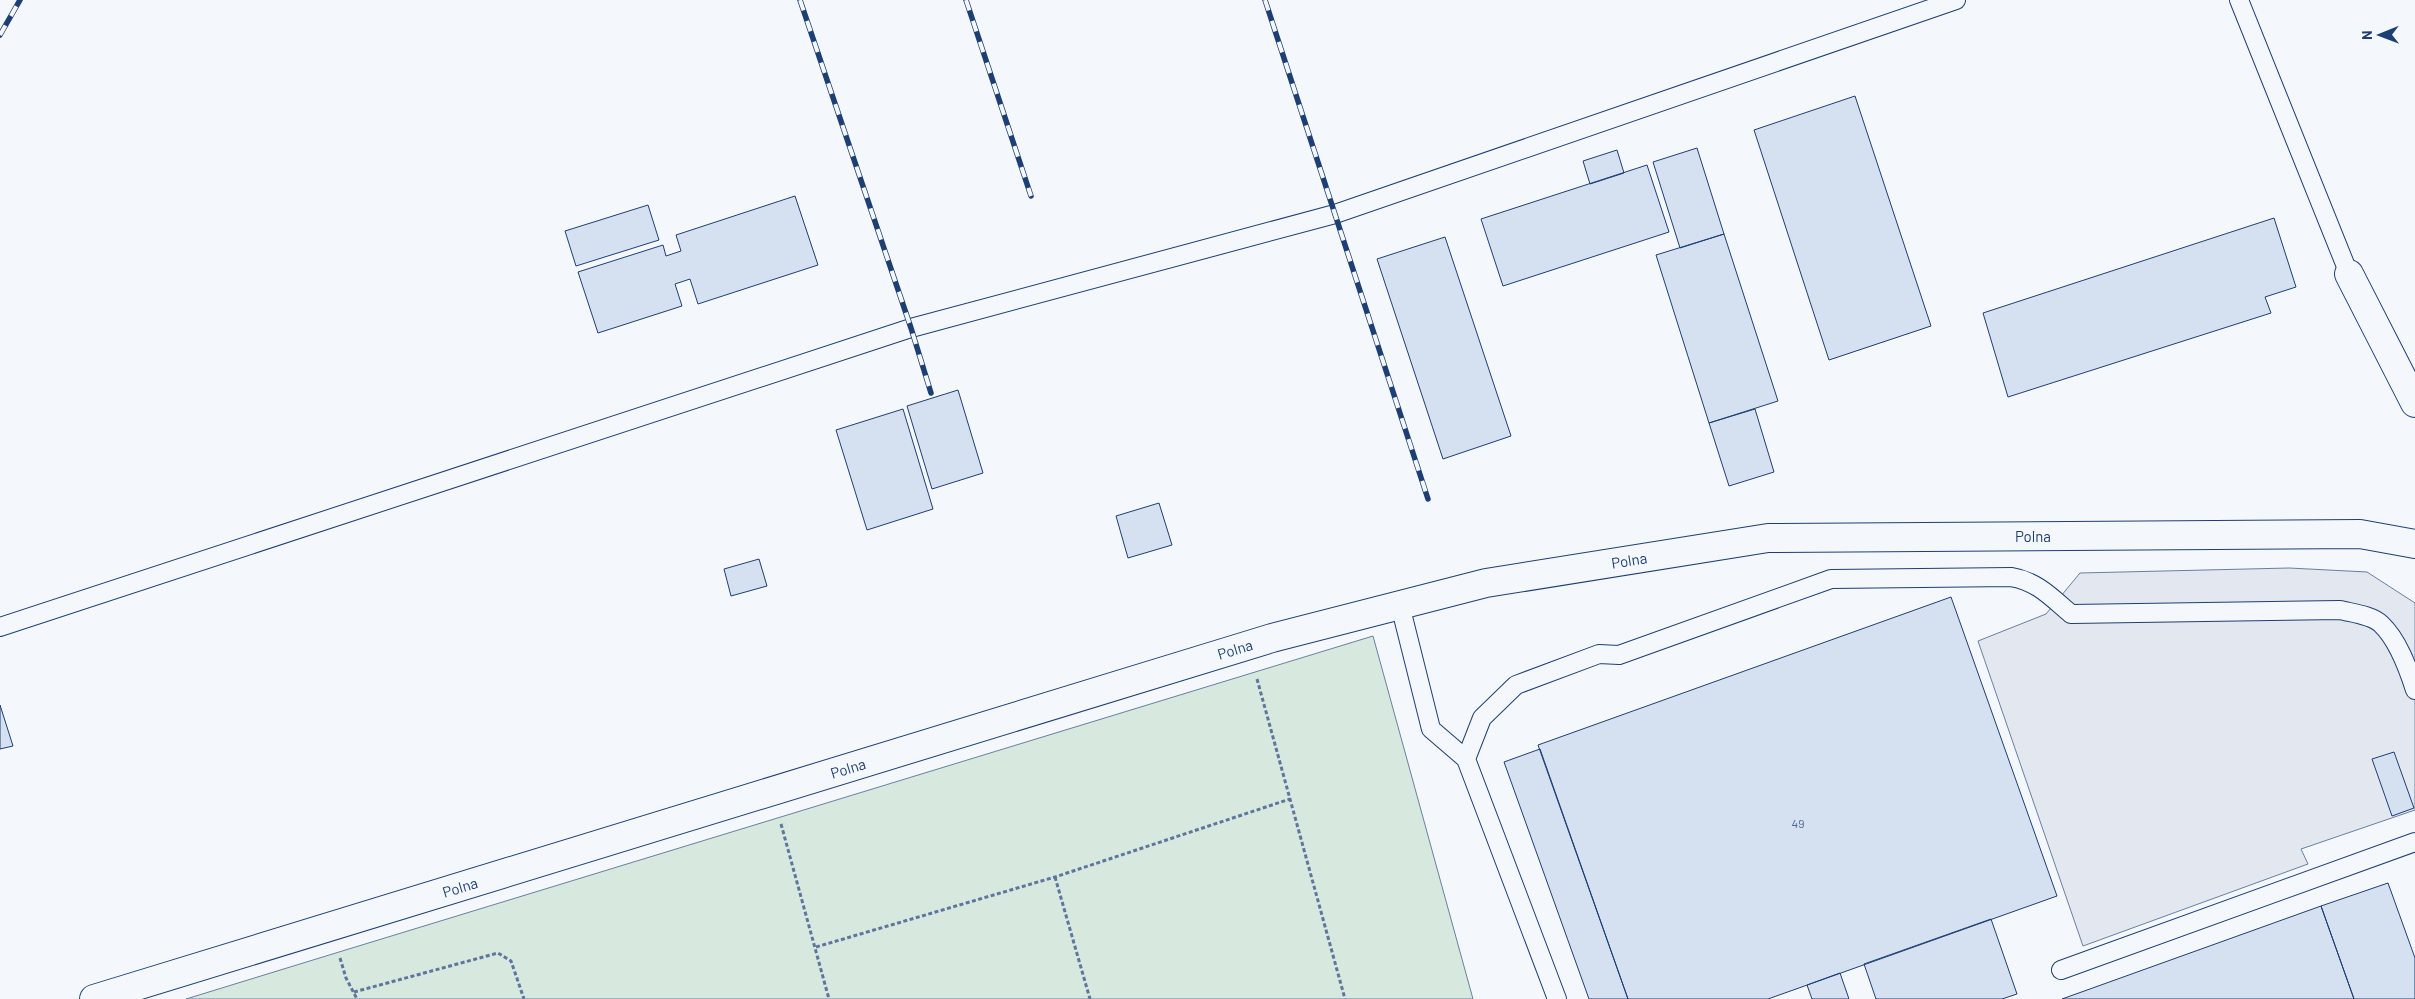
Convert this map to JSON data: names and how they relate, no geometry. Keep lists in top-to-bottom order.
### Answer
{
  "streets": {
    "street": ["Polna"]
  },
  "house_numbers": ["49"],
  "north": "left"
}
